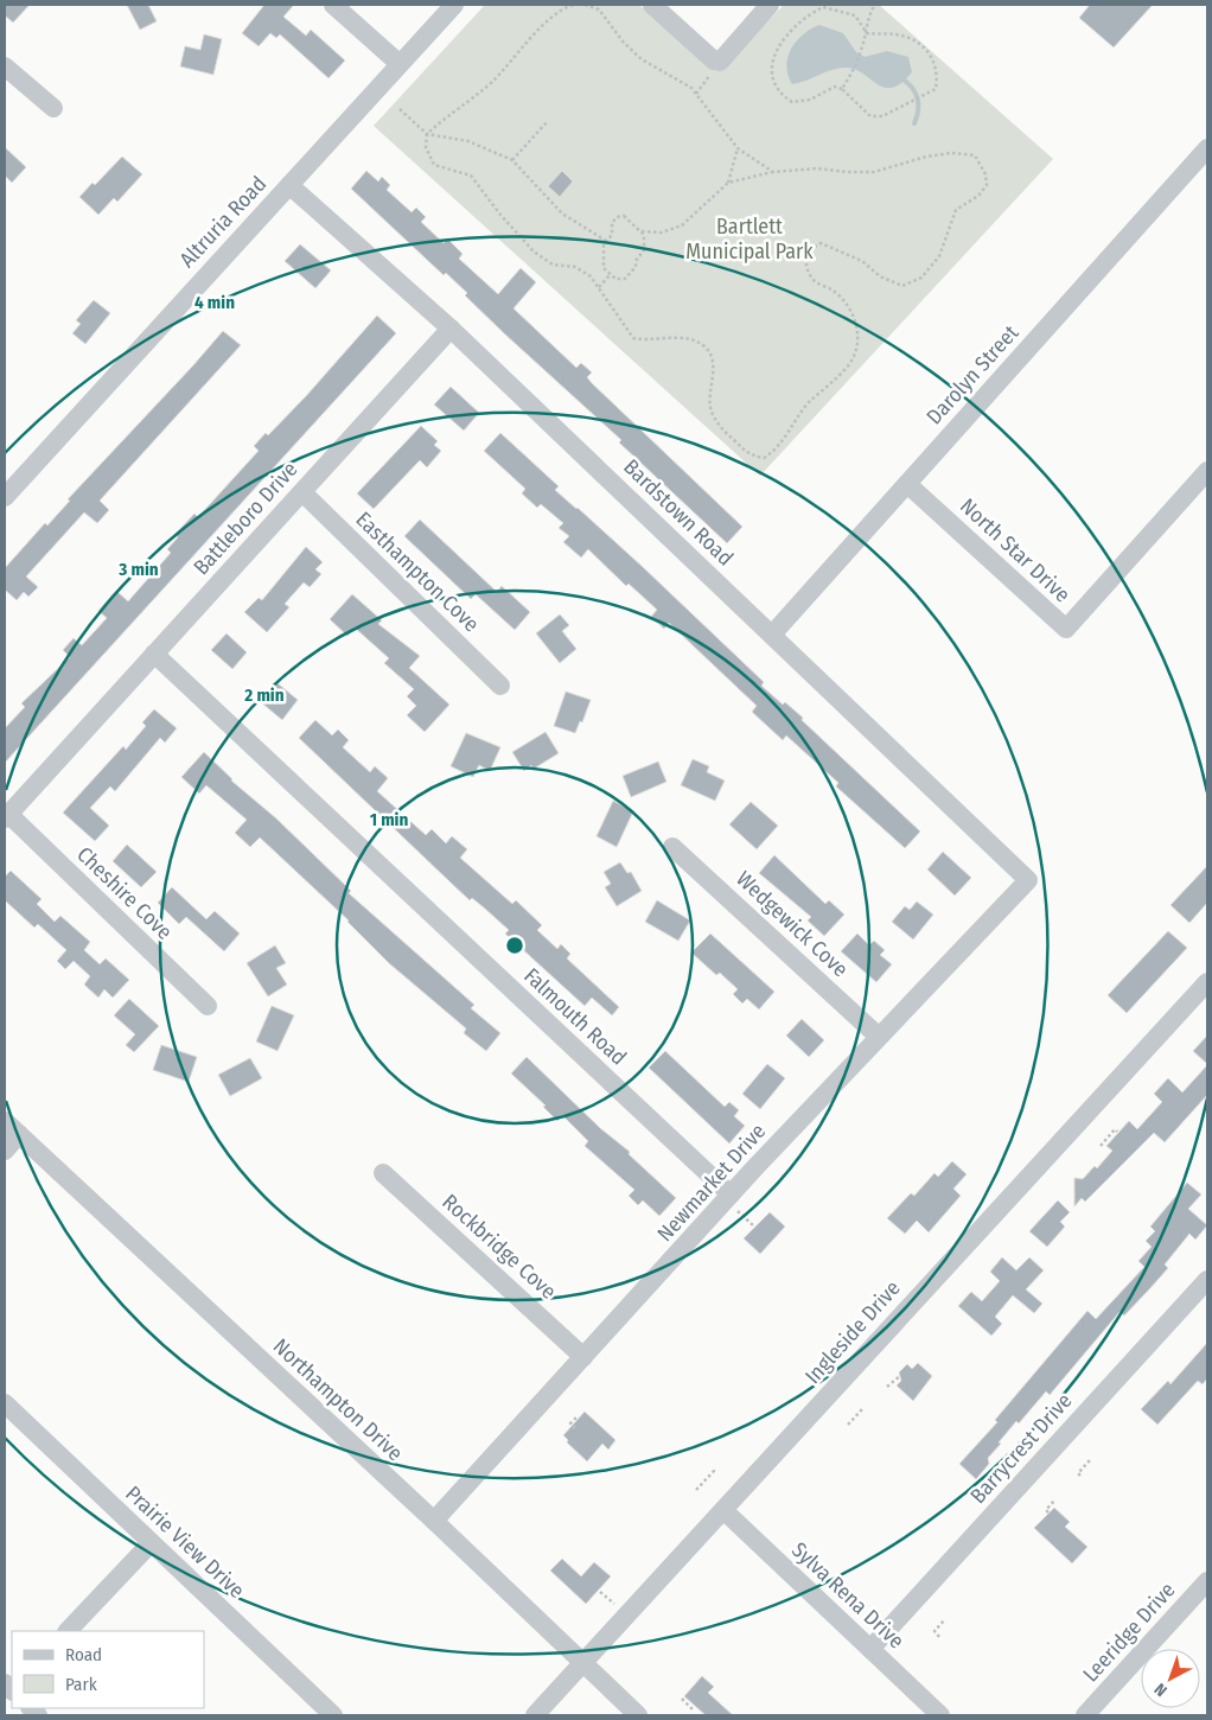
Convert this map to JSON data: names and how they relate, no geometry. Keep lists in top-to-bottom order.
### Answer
{
  "streets": {
    "street": [
      "Altruria Road",
      "Darolyn Street",
      "Bardstown Road",
      "Battleboro Drive",
      "North Star Drive",
      "Easthampton Cove",
      "Cheshire Cove",
      "Wedgewick Cove",
      "Falmouth Road",
      "Newmarket Drive",
      "Rockbridge Cove",
      "Ingleside Drive",
      "Northampton Drive",
      "Barrycrest Drive",
      "Prairie View Drive",
      "Sylva Rena Drive",
      "Leeridge Drive"
    ]
  },
  "crossings": [
    ["Altruria Road", "Bardstown Road"],
    ["Darolyn Street", "Bardstown Road"],
    ["Darolyn Street", "North Star Drive"],
    ["Bardstown Road", "Battleboro Drive"],
    ["Bardstown Road", "Newmarket Drive"],
    ["Battleboro Drive", "Easthampton Cove"],
    ["Battleboro Drive", "Cheshire Cove"],
    ["Battleboro Drive", "Falmouth Road"],
    ["Wedgewick Cove", "Newmarket Drive"],
    ["Falmouth Road", "Newmarket Drive"],
    ["Newmarket Drive", "Rockbridge Cove"],
    ["Newmarket Drive", "Northampton Drive"],
    ["Ingleside Drive", "Northampton Drive"],
    ["Ingleside Drive", "Sylva Rena Drive"],
    ["Barrycrest Drive", "Sylva Rena Drive"]
  ],
  "parks": ["Bartlett Municipal Park"],
  "legend": ["Road", "Park"],
  "north": "bottom left",
  "rings": [
    "4 min",
    "3 min",
    "2 min",
    "1 min"
  ]
}
